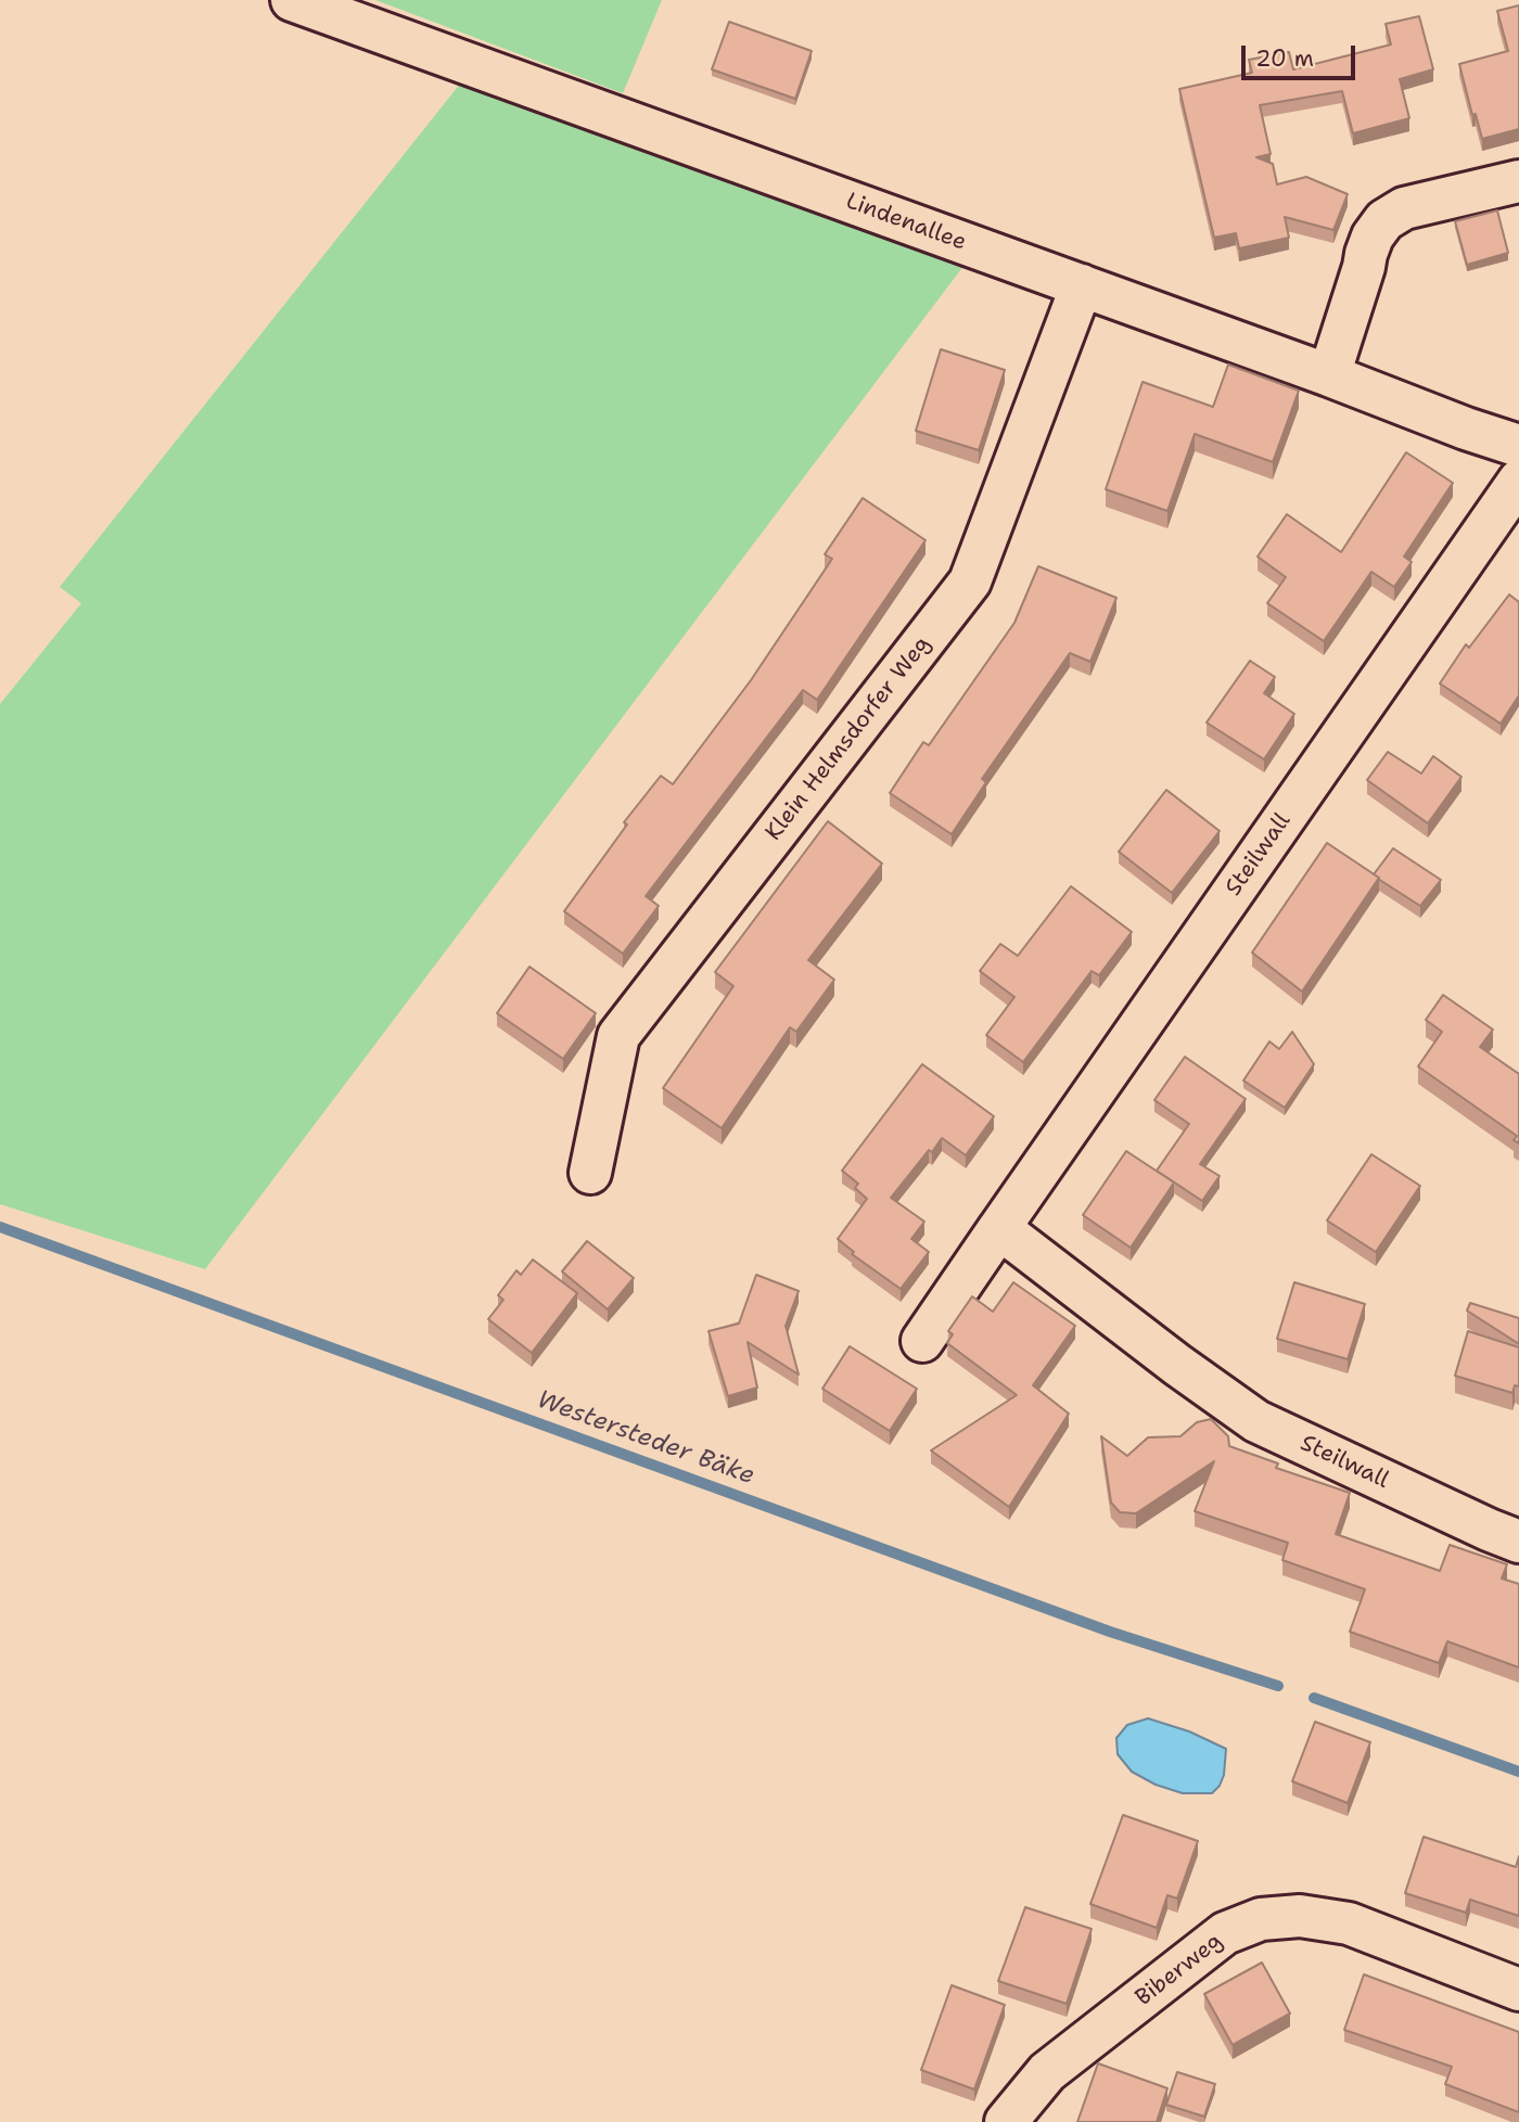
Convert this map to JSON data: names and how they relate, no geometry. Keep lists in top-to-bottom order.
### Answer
{
  "streets": {
    "street": [
      "Lindenallee",
      "Klein Helmsdorfer Weg",
      "Steilwall",
      "Biberweg"
    ]
  },
  "crossings": [
    ["Lindenallee", "Klein Helmsdorfer Weg"]
  ],
  "water": ["Westersteder Bäke"],
  "scale_bar": "20 m"
}
